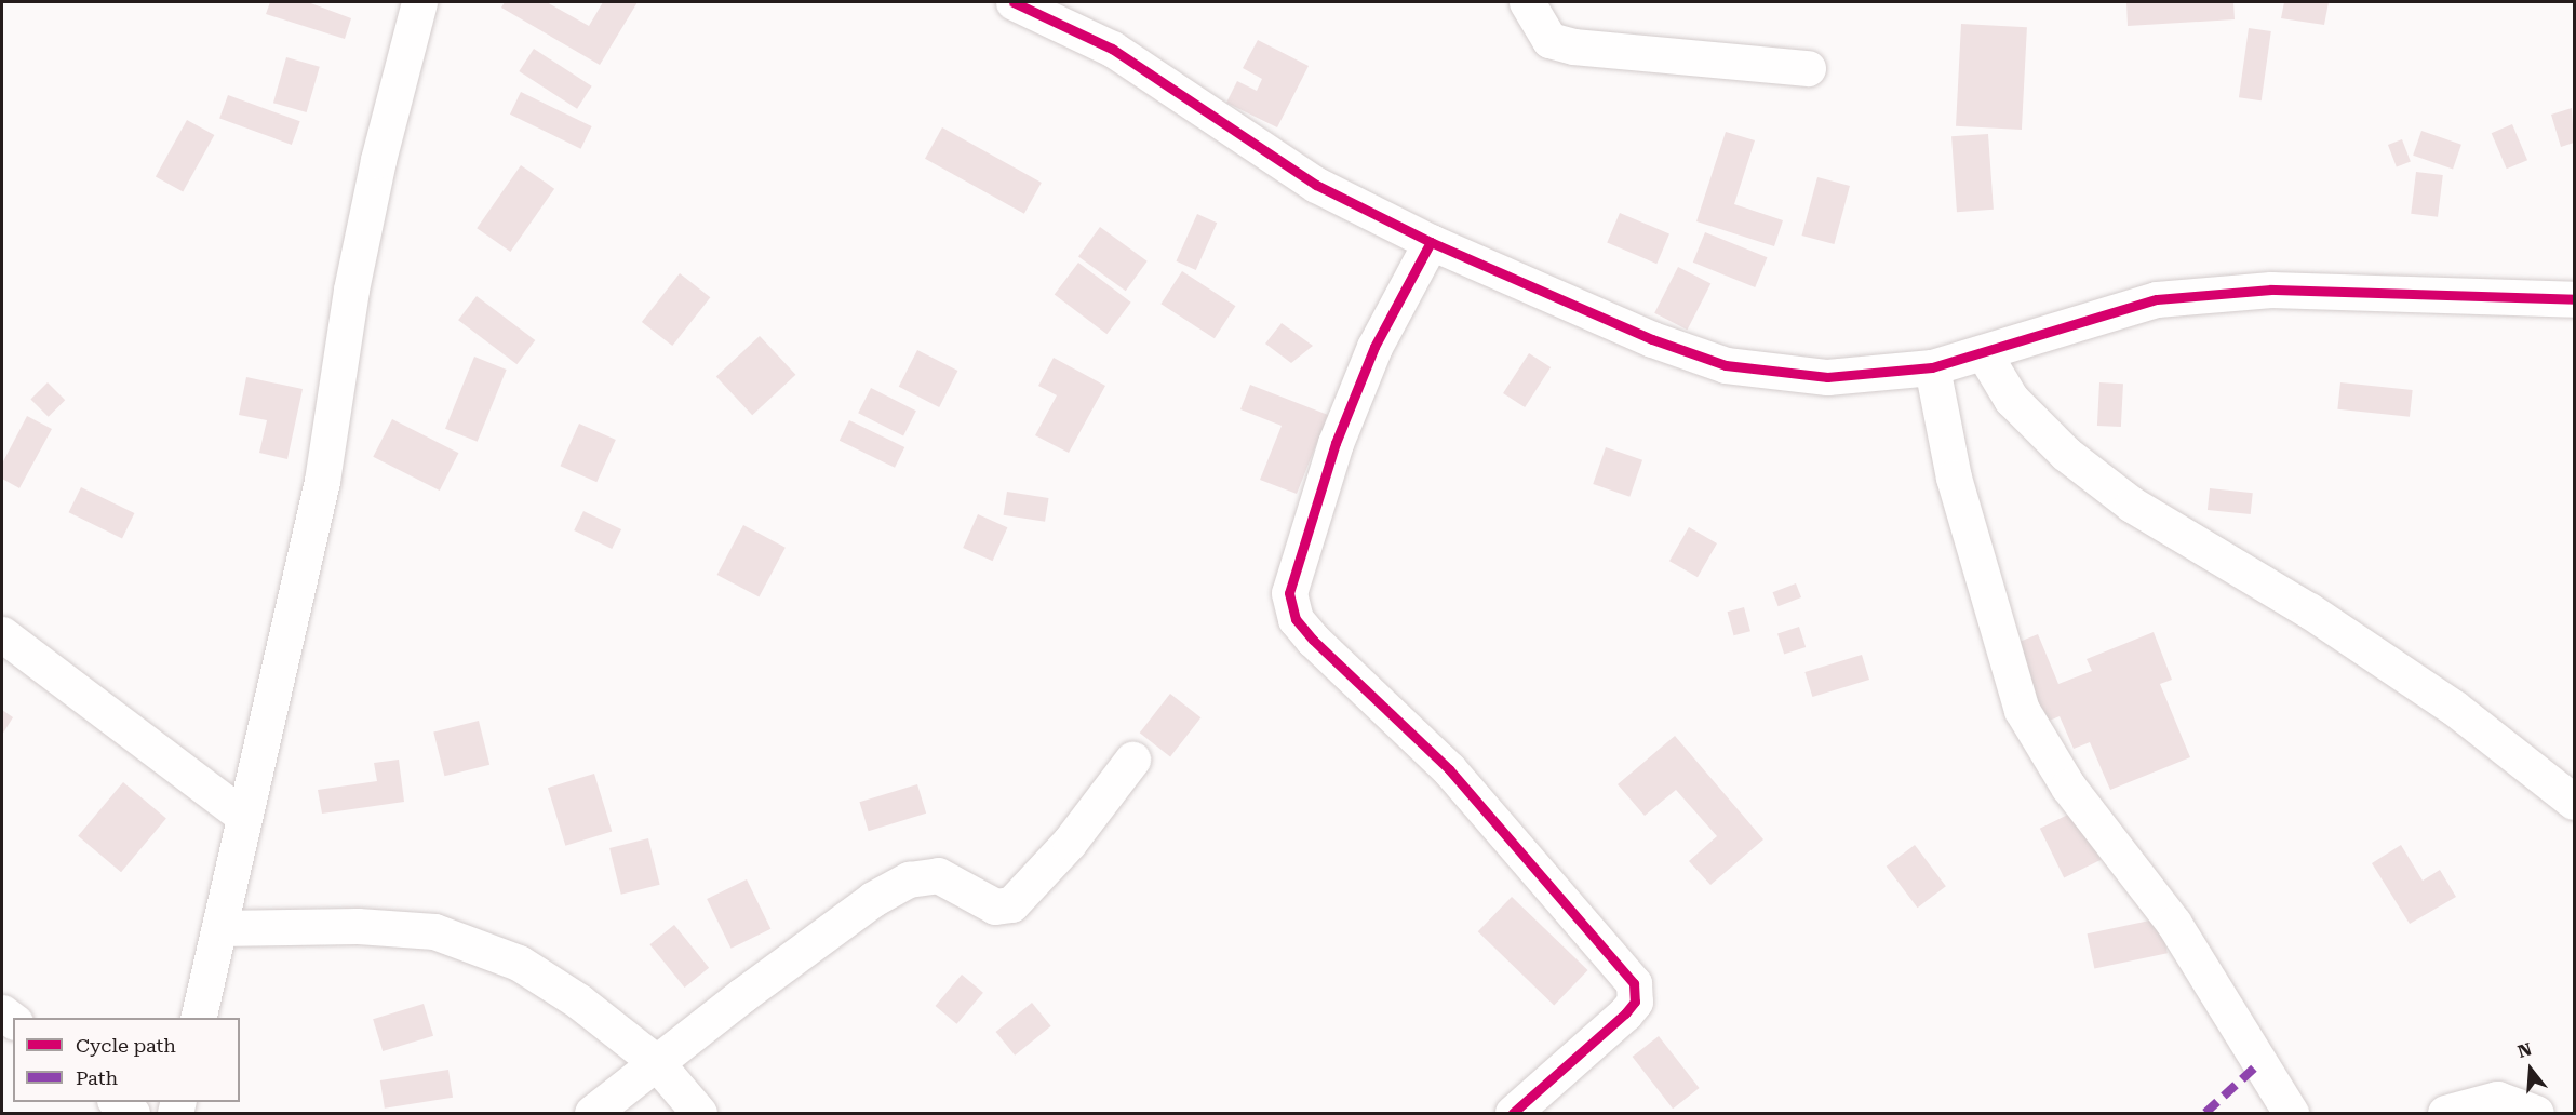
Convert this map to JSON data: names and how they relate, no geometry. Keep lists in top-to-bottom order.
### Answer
{
  "legend": ["Cycle path", "Path"],
  "north": "top"
}
